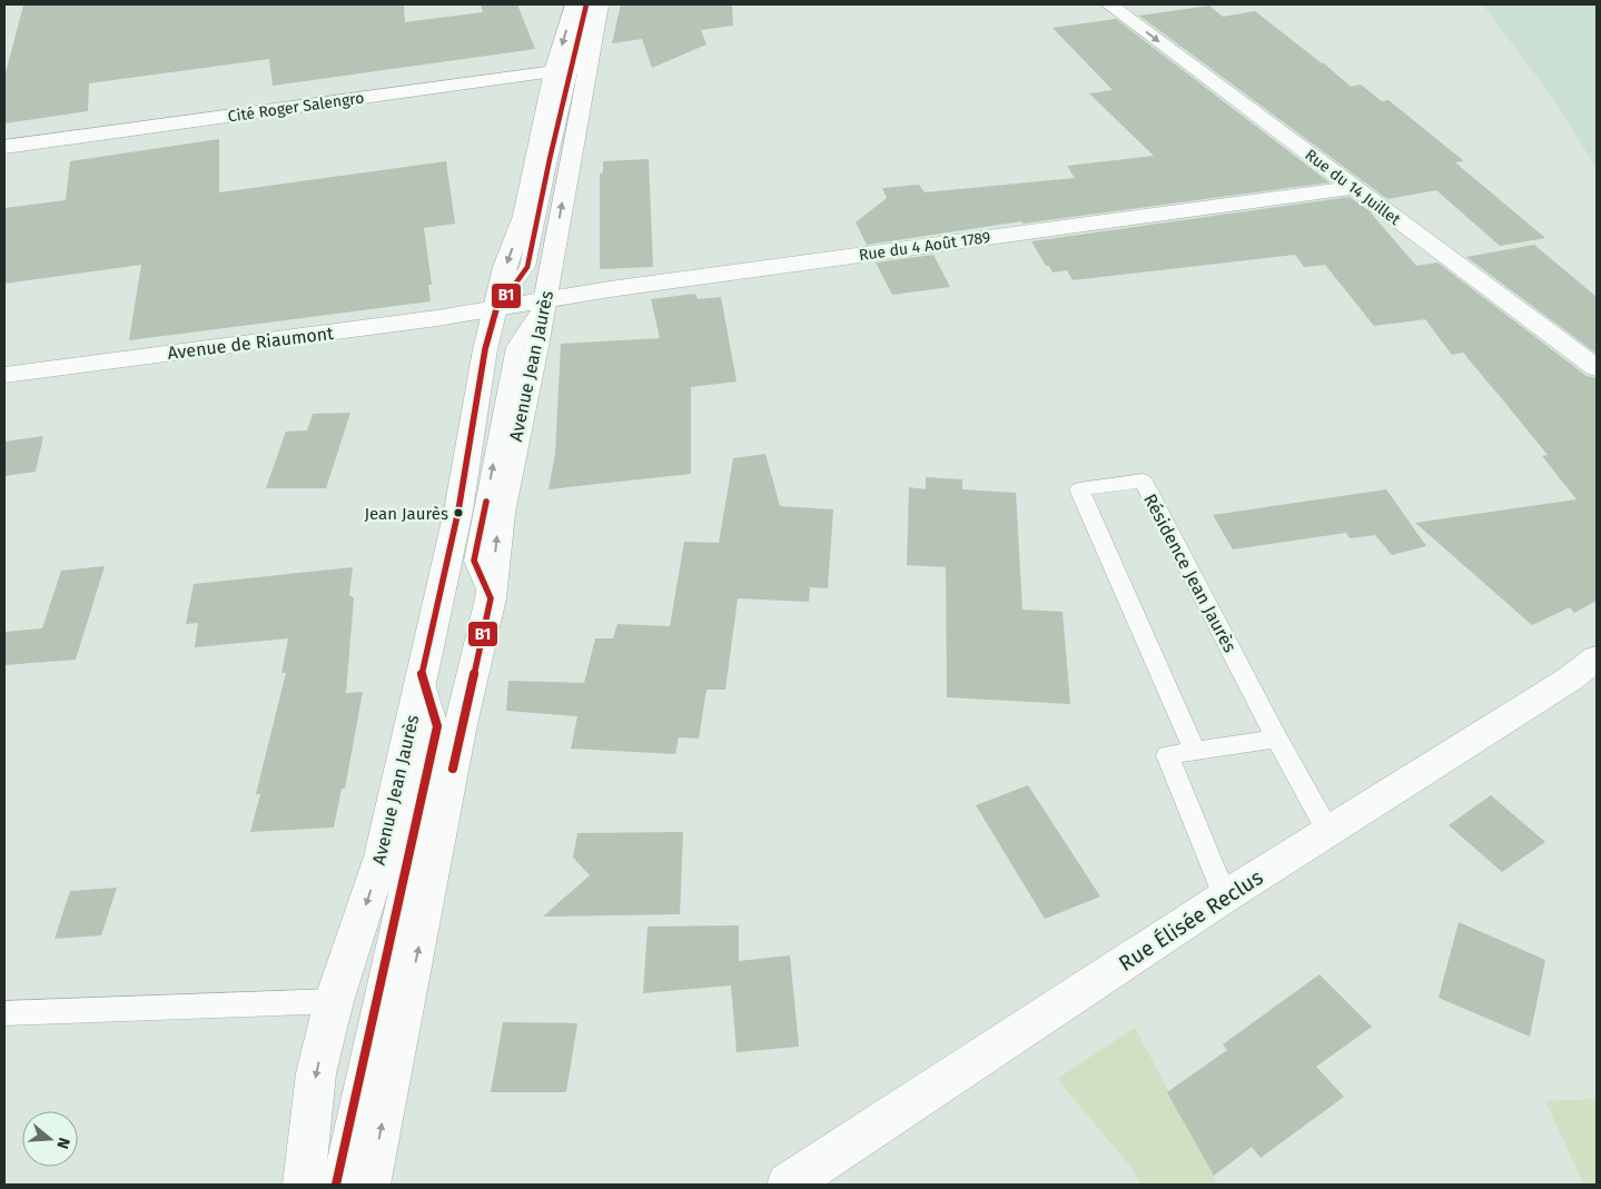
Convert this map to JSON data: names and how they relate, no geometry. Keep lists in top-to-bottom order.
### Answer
{
  "streets": {
    "street": [
      "Cité Roger Salengro",
      "Rue du 14 Juillet",
      "Rue du 4 Août 1789",
      "Avenue de Riaumont",
      "Avenue Jean Jaurès",
      "Rue Élisée Reclus"
    ],
    "lane": ["Résidence Jean Jaurès"]
  },
  "crossings": [
    ["Cité Roger Salengro", "Avenue Jean Jaurès"],
    ["Rue du 14 Juillet", "Rue du 4 Août 1789"],
    ["Rue du 4 Août 1789", "Avenue de Riaumont"],
    ["Rue du 4 Août 1789", "Avenue Jean Jaurès"],
    ["Avenue de Riaumont", "Avenue Jean Jaurès"],
    ["Résidence Jean Jaurès", "Rue Élisée Reclus"]
  ],
  "one_way": ["Rue du 14 Juillet"],
  "places": ["Jean Jaurès"],
  "lines": ["transit line B1"],
  "north": "right"
}
